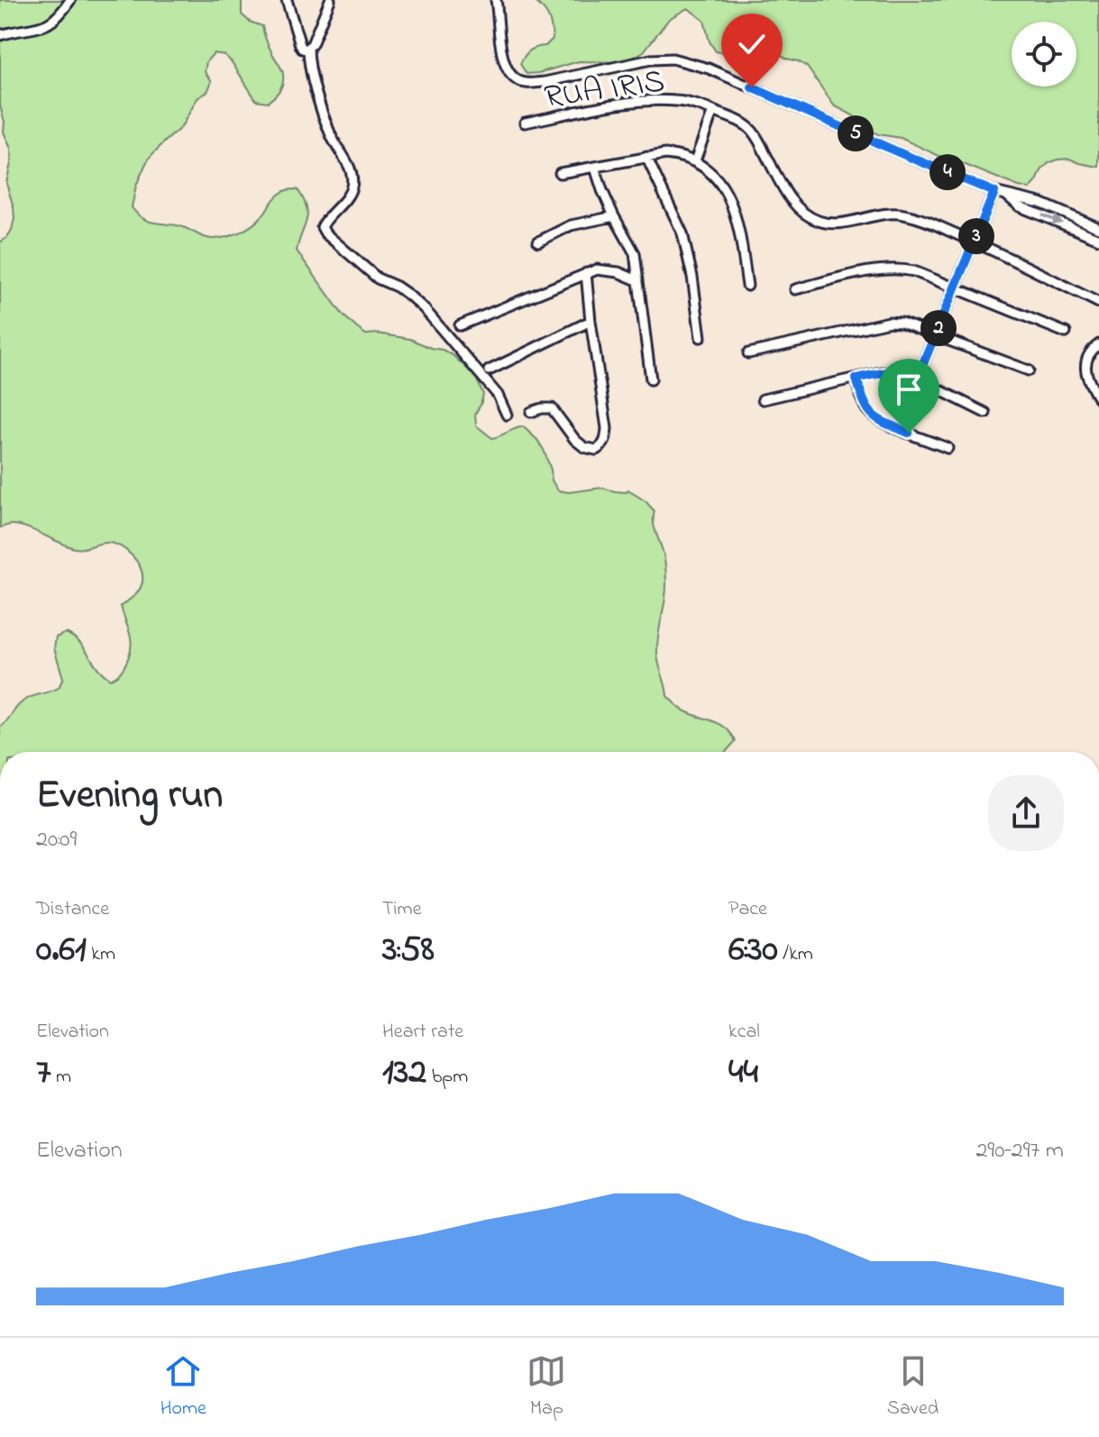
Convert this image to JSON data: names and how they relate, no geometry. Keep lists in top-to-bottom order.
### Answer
{
  "streets": {
    "street": ["RUA IRIS"]
  },
  "page": {
    "pins": [
      "5",
      "4",
      "3",
      "2"
    ],
    "heading": ["Evening run", "20:09"],
    "stats": [
      ["Distance", "0.61 km"],
      ["Time", "3:58"],
      ["Pace", "6:30 /km"],
      ["Elevation", "7 m"],
      ["Heart rate", "132 bpm"],
      ["kcal", "44"]
    ],
    "chart": ["Elevation", "290–297 m"],
    "tabs": ["Home", "Map", "Saved"]
  }
}
